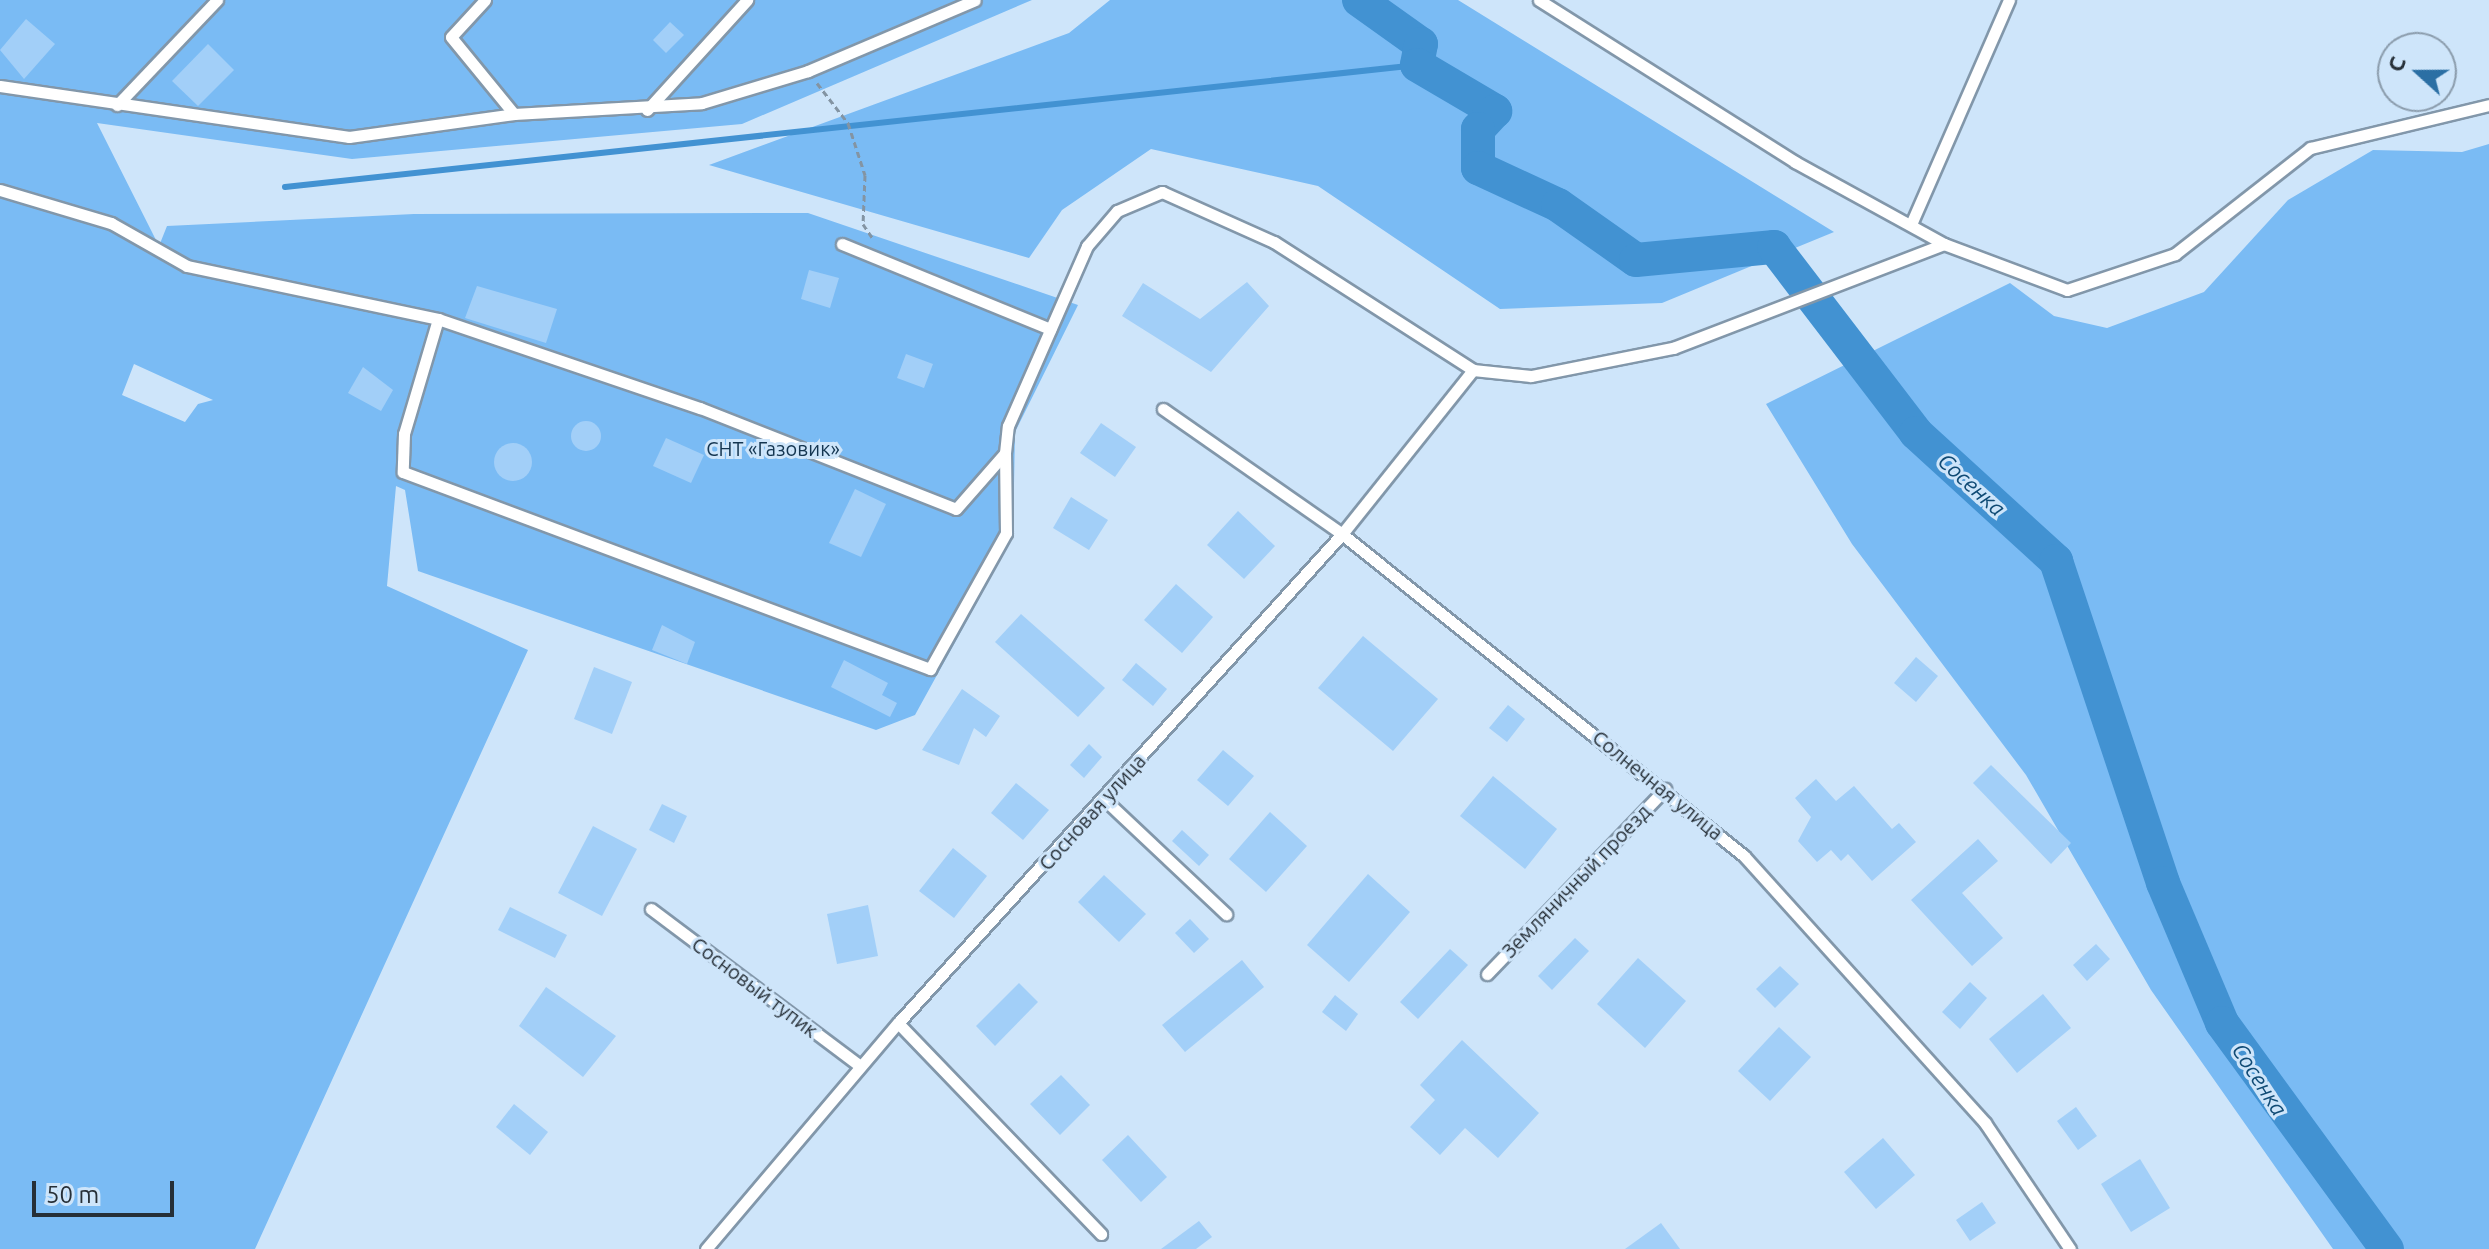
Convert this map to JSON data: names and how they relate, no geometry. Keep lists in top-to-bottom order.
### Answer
{
  "streets": {
    "lane": [
      "Солнечная улица",
      "Сосновая улица",
      "Земляничный проезд",
      "Сосновый тупик"
    ]
  },
  "crossings": [
    ["Солнечная улица", "Сосновая улица"],
    ["Солнечная улица", "Земляничный проезд"],
    ["Сосновая улица", "Сосновый тупик"]
  ],
  "water": ["Сосенка"],
  "parks": ["СНТ «Газовик»"],
  "scale_bar": "50 m",
  "north": "left"
}
